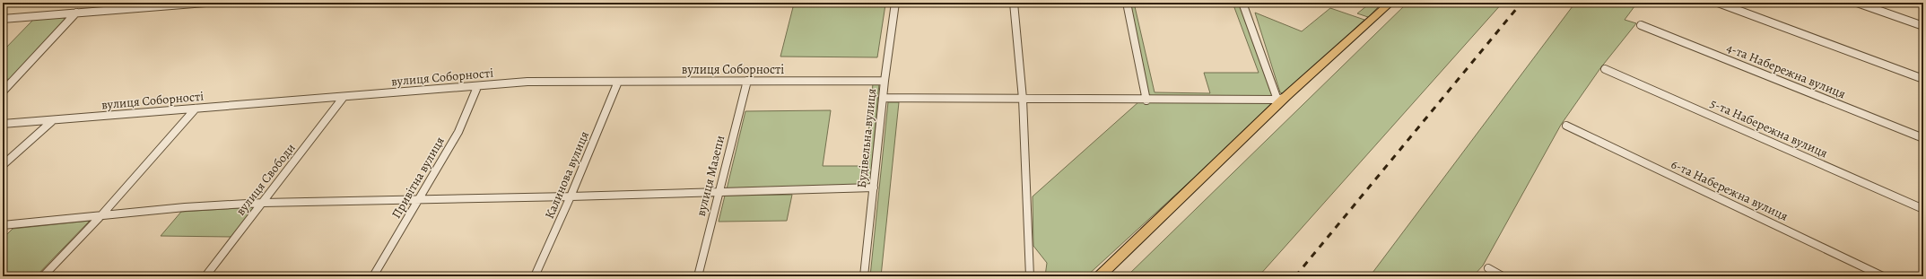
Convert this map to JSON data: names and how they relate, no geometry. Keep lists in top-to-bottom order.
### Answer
{
  "streets": {
    "street": [
      "вулиця Соборності",
      "4-та Набережна вулиця",
      "5-та Набережна вулиця",
      "Будівельна вулиця",
      "Калинова вулиця",
      "вулиця Мазепи",
      "Привітна вулиця",
      "вулиця Свободи",
      "6-та Набережна вулиця"
    ]
  },
  "crossings": [
    ["вулиця Соборності", "Будівельна вулиця"],
    ["вулиця Соборності", "Калинова вулиця"],
    ["вулиця Соборності", "вулиця Мазепи"],
    ["вулиця Соборності", "Привітна вулиця"],
    ["вулиця Соборності", "вулиця Свободи"]
  ]
}
